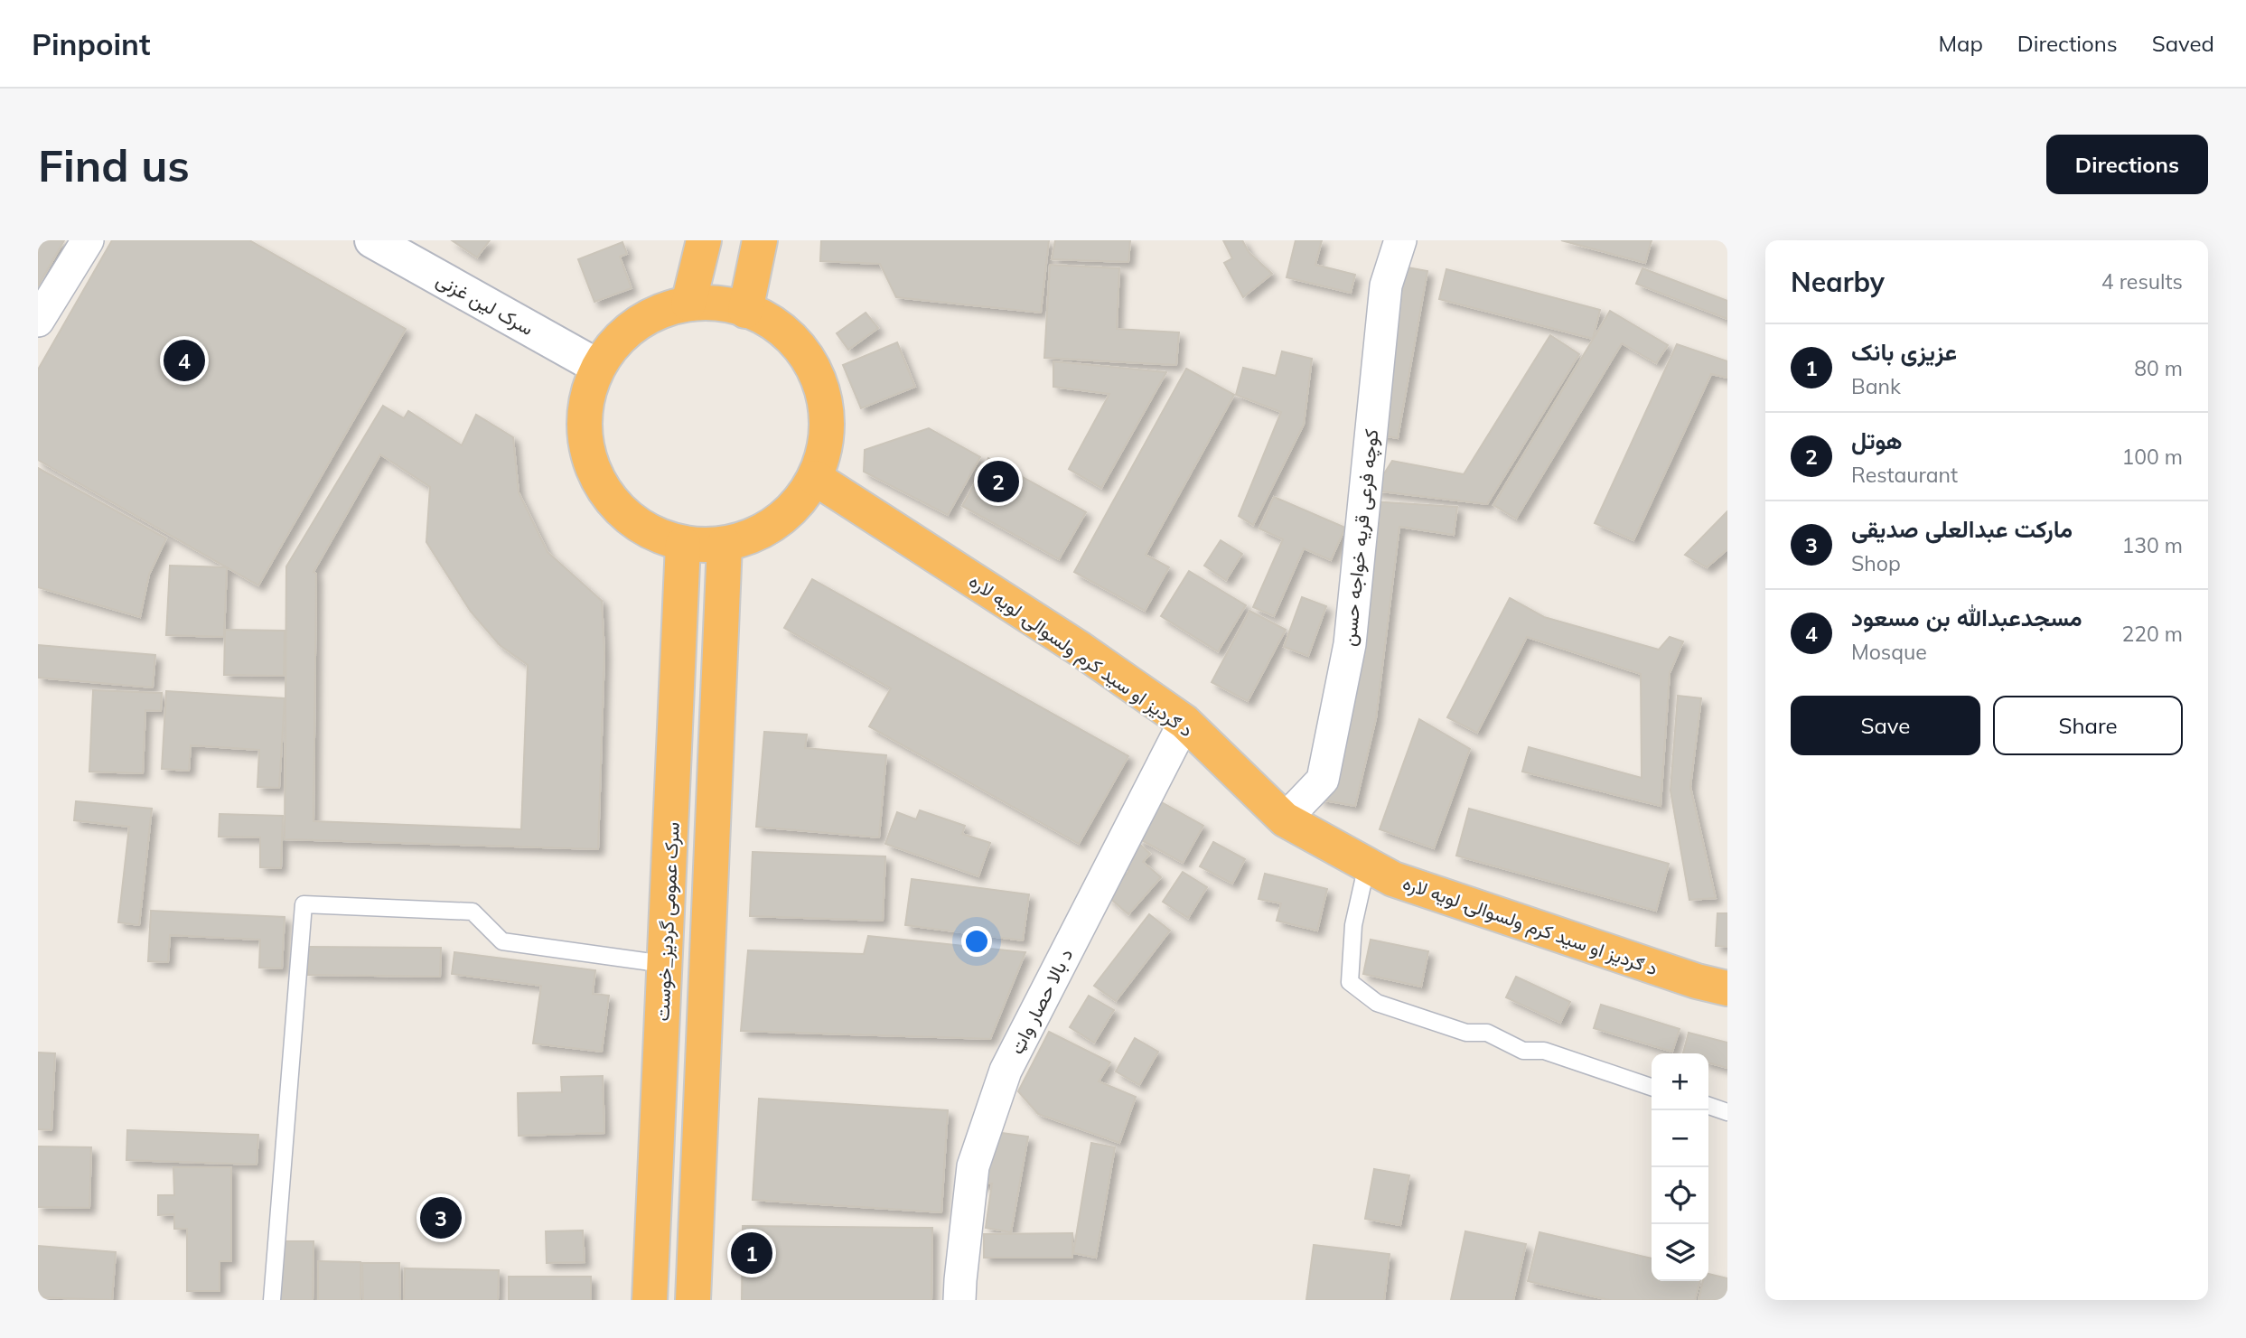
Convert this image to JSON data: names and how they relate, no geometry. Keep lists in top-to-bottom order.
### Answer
{
  "streets": {
    "highway": ["د ګردیز او سید کرم ولسوالۍ لویه لاره", "سرک عمومی گردیز_خوست"],
    "main road": ["سرک لین غزنی"],
    "street": ["کوچه فرعی قریه خواجه حسن", "د بالا حصار واټ"]
  },
  "crossings": [
    ["کوچه فرعی قریه خواجه حسن", "د ګردیز او سید کرم ولسوالۍ لویه لاره"],
    ["د ګردیز او سید کرم ولسوالۍ لویه لاره", "د بالا حصار واټ"]
  ],
  "page": {
    "header": "Pinpoint",
    "nav": ["Map", "Directions", "Saved"],
    "buttons": [
      "Directions",
      ["Save", "Share"]
    ],
    "title": "Find us",
    "heading": ["Nearby", "4 results"],
    "list": [
      {
        "mark": "1",
        "name": "عزیزی بانک",
        "note": "Bank",
        "value": "80 m"
      },
      {
        "mark": "2",
        "name": "هوتل",
        "note": "Restaurant",
        "value": "100 m"
      },
      {
        "mark": "3",
        "name": "مارکت عبدالعلی صدیقی",
        "note": "Shop",
        "value": "130 m"
      },
      {
        "mark": "4",
        "name": "مسجدعبدالله بن مسعود",
        "note": "Mosque",
        "value": "220 m"
      }
    ],
    "pins": [
      "4",
      "2",
      "3",
      "1"
    ],
    "map_buttons": ["+", "−"]
  }
}
